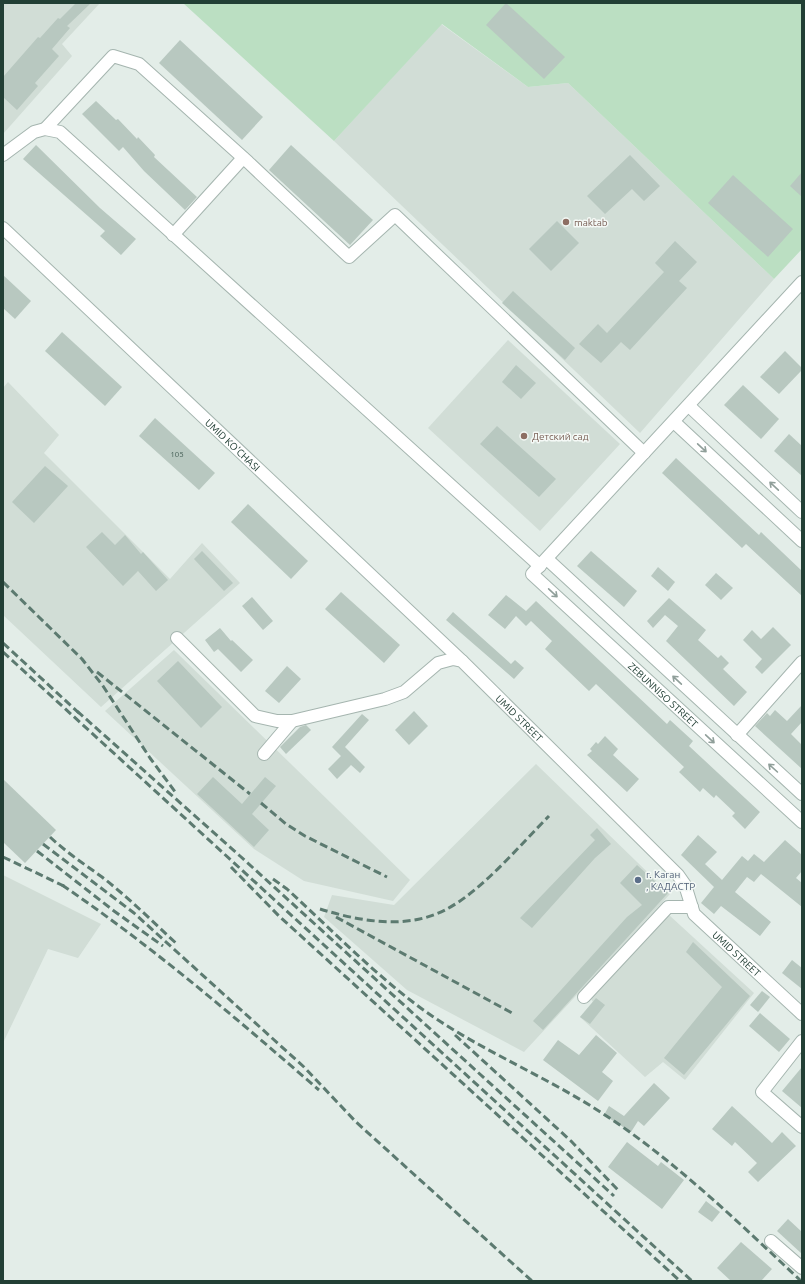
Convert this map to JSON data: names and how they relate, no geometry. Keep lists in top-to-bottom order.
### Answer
{
  "streets": {
    "street": ["UMID KO'CHASI", "ZEBUNNISO STREET", "UMID STREET"]
  },
  "crossings": [
    ["UMID KO'CHASI", "UMID STREET"]
  ],
  "places": ["maktab", "Детский сад", "г. Каган , КАДАСТР"],
  "house_numbers": ["105"]
}
